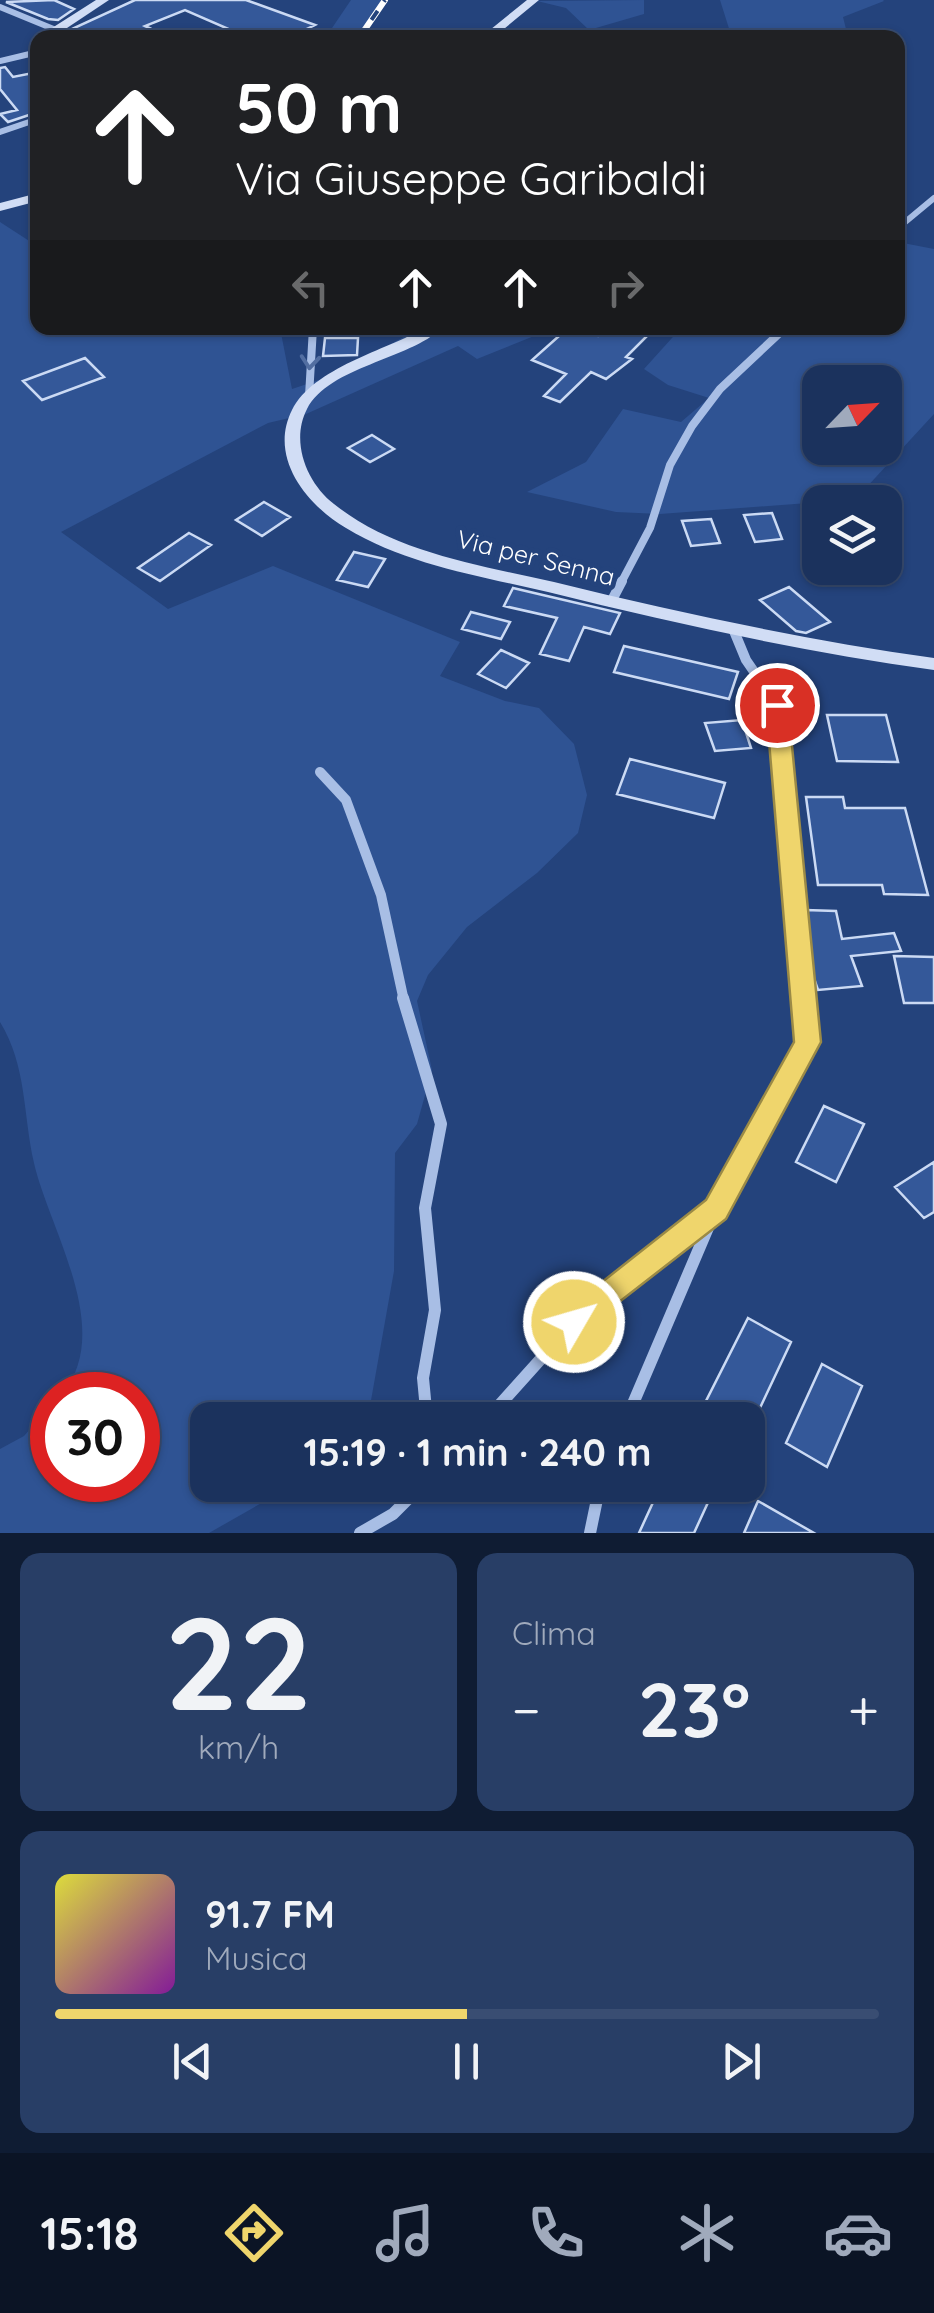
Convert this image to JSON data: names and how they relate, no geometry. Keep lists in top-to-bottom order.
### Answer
{
  "streets": {
    "street": ["Via per Senna"]
  },
  "north": "top right",
  "page": {
    "turn": ["50 m", "Via Giuseppe Garibaldi"],
    "limit": "30",
    "trip": "15:19 · 1 min · 240 m",
    "tile": [
      ["22", "km/h"],
      "Clima"
    ],
    "heat": ["−", "23°", "+"],
    "song": ["91.7 FM", "Musica"],
    "tabs": "15:18"
  }
}
